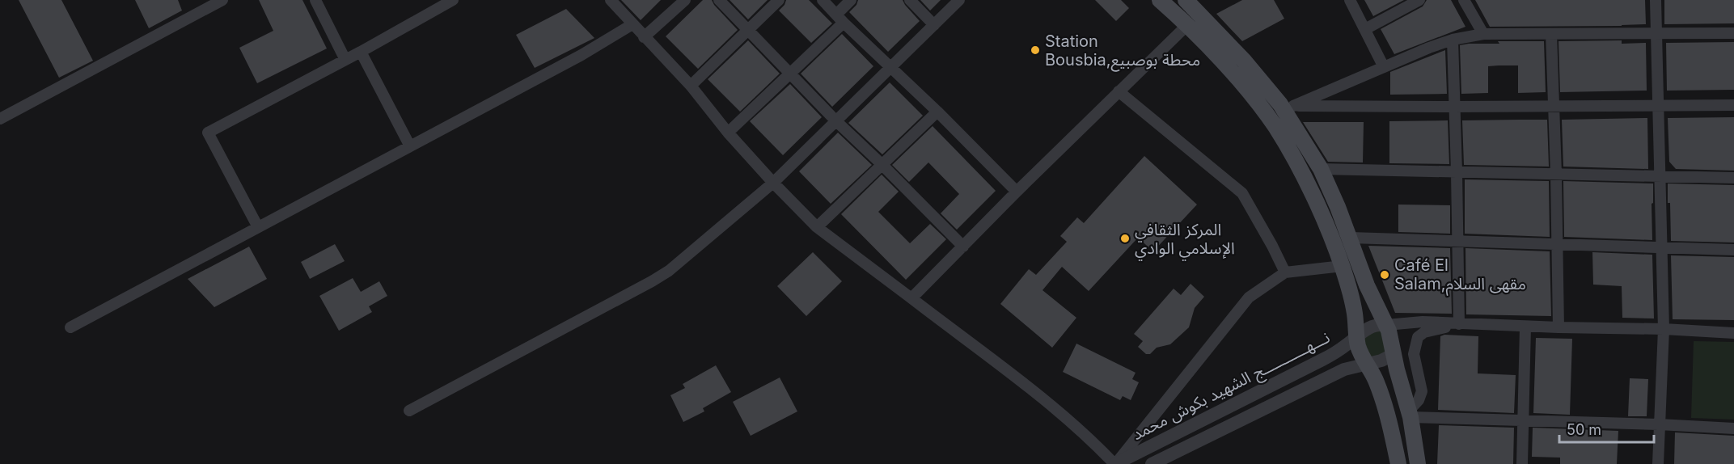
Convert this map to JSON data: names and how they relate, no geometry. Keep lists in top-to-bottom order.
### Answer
{
  "streets": {
    "street": ["نـــهـــــــــــج الشهيد بكوش محمد"]
  },
  "places": ["Station Bousbia,محطة بوصبيع", "المركز الثقافي الإسلامي الوادي", "Café El Salam,مقهى السلام"],
  "scale_bar": "50 m"
}
